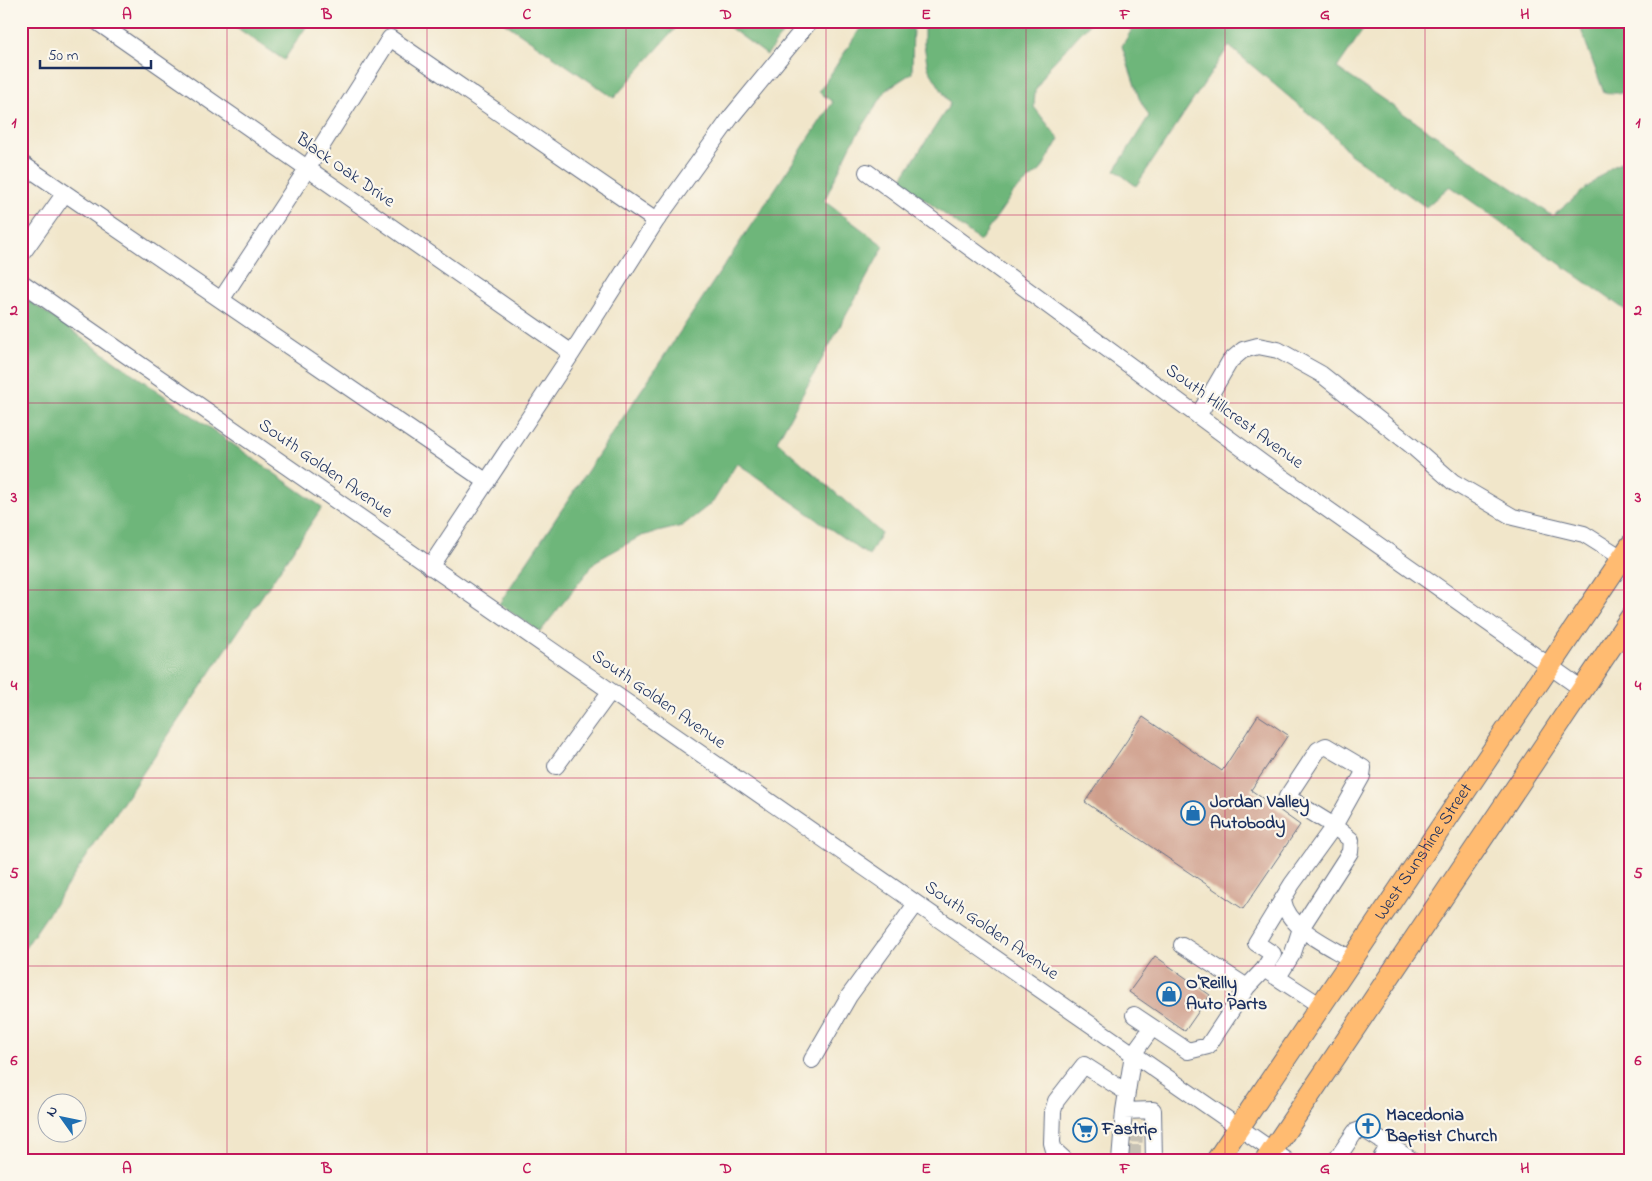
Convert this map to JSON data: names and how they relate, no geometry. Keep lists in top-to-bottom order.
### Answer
{
  "streets": {
    "main road": ["West Sunshine Street"],
    "street": ["Black Oak Drive", "South Hillcrest Avenue", "South Golden Avenue"]
  },
  "crossings": [
    ["South Hillcrest Avenue", "West Sunshine Street"],
    ["South Golden Avenue", "West Sunshine Street"]
  ],
  "places": {
    "shop": ["Jordan Valley Autobody", "O'Reilly Auto Parts"],
    "church": ["Macedonia Baptist Church"],
    "supermarket": ["Fastrip"]
  },
  "scale_bar": "50 m",
  "north": "top left",
  "grid": {
    "columns": [
      "A",
      "B",
      "C",
      "D",
      "E",
      "F",
      "G",
      "H"
    ],
    "rows": [
      "1",
      "2",
      "3",
      "4",
      "5",
      "6"
    ]
  }
}
